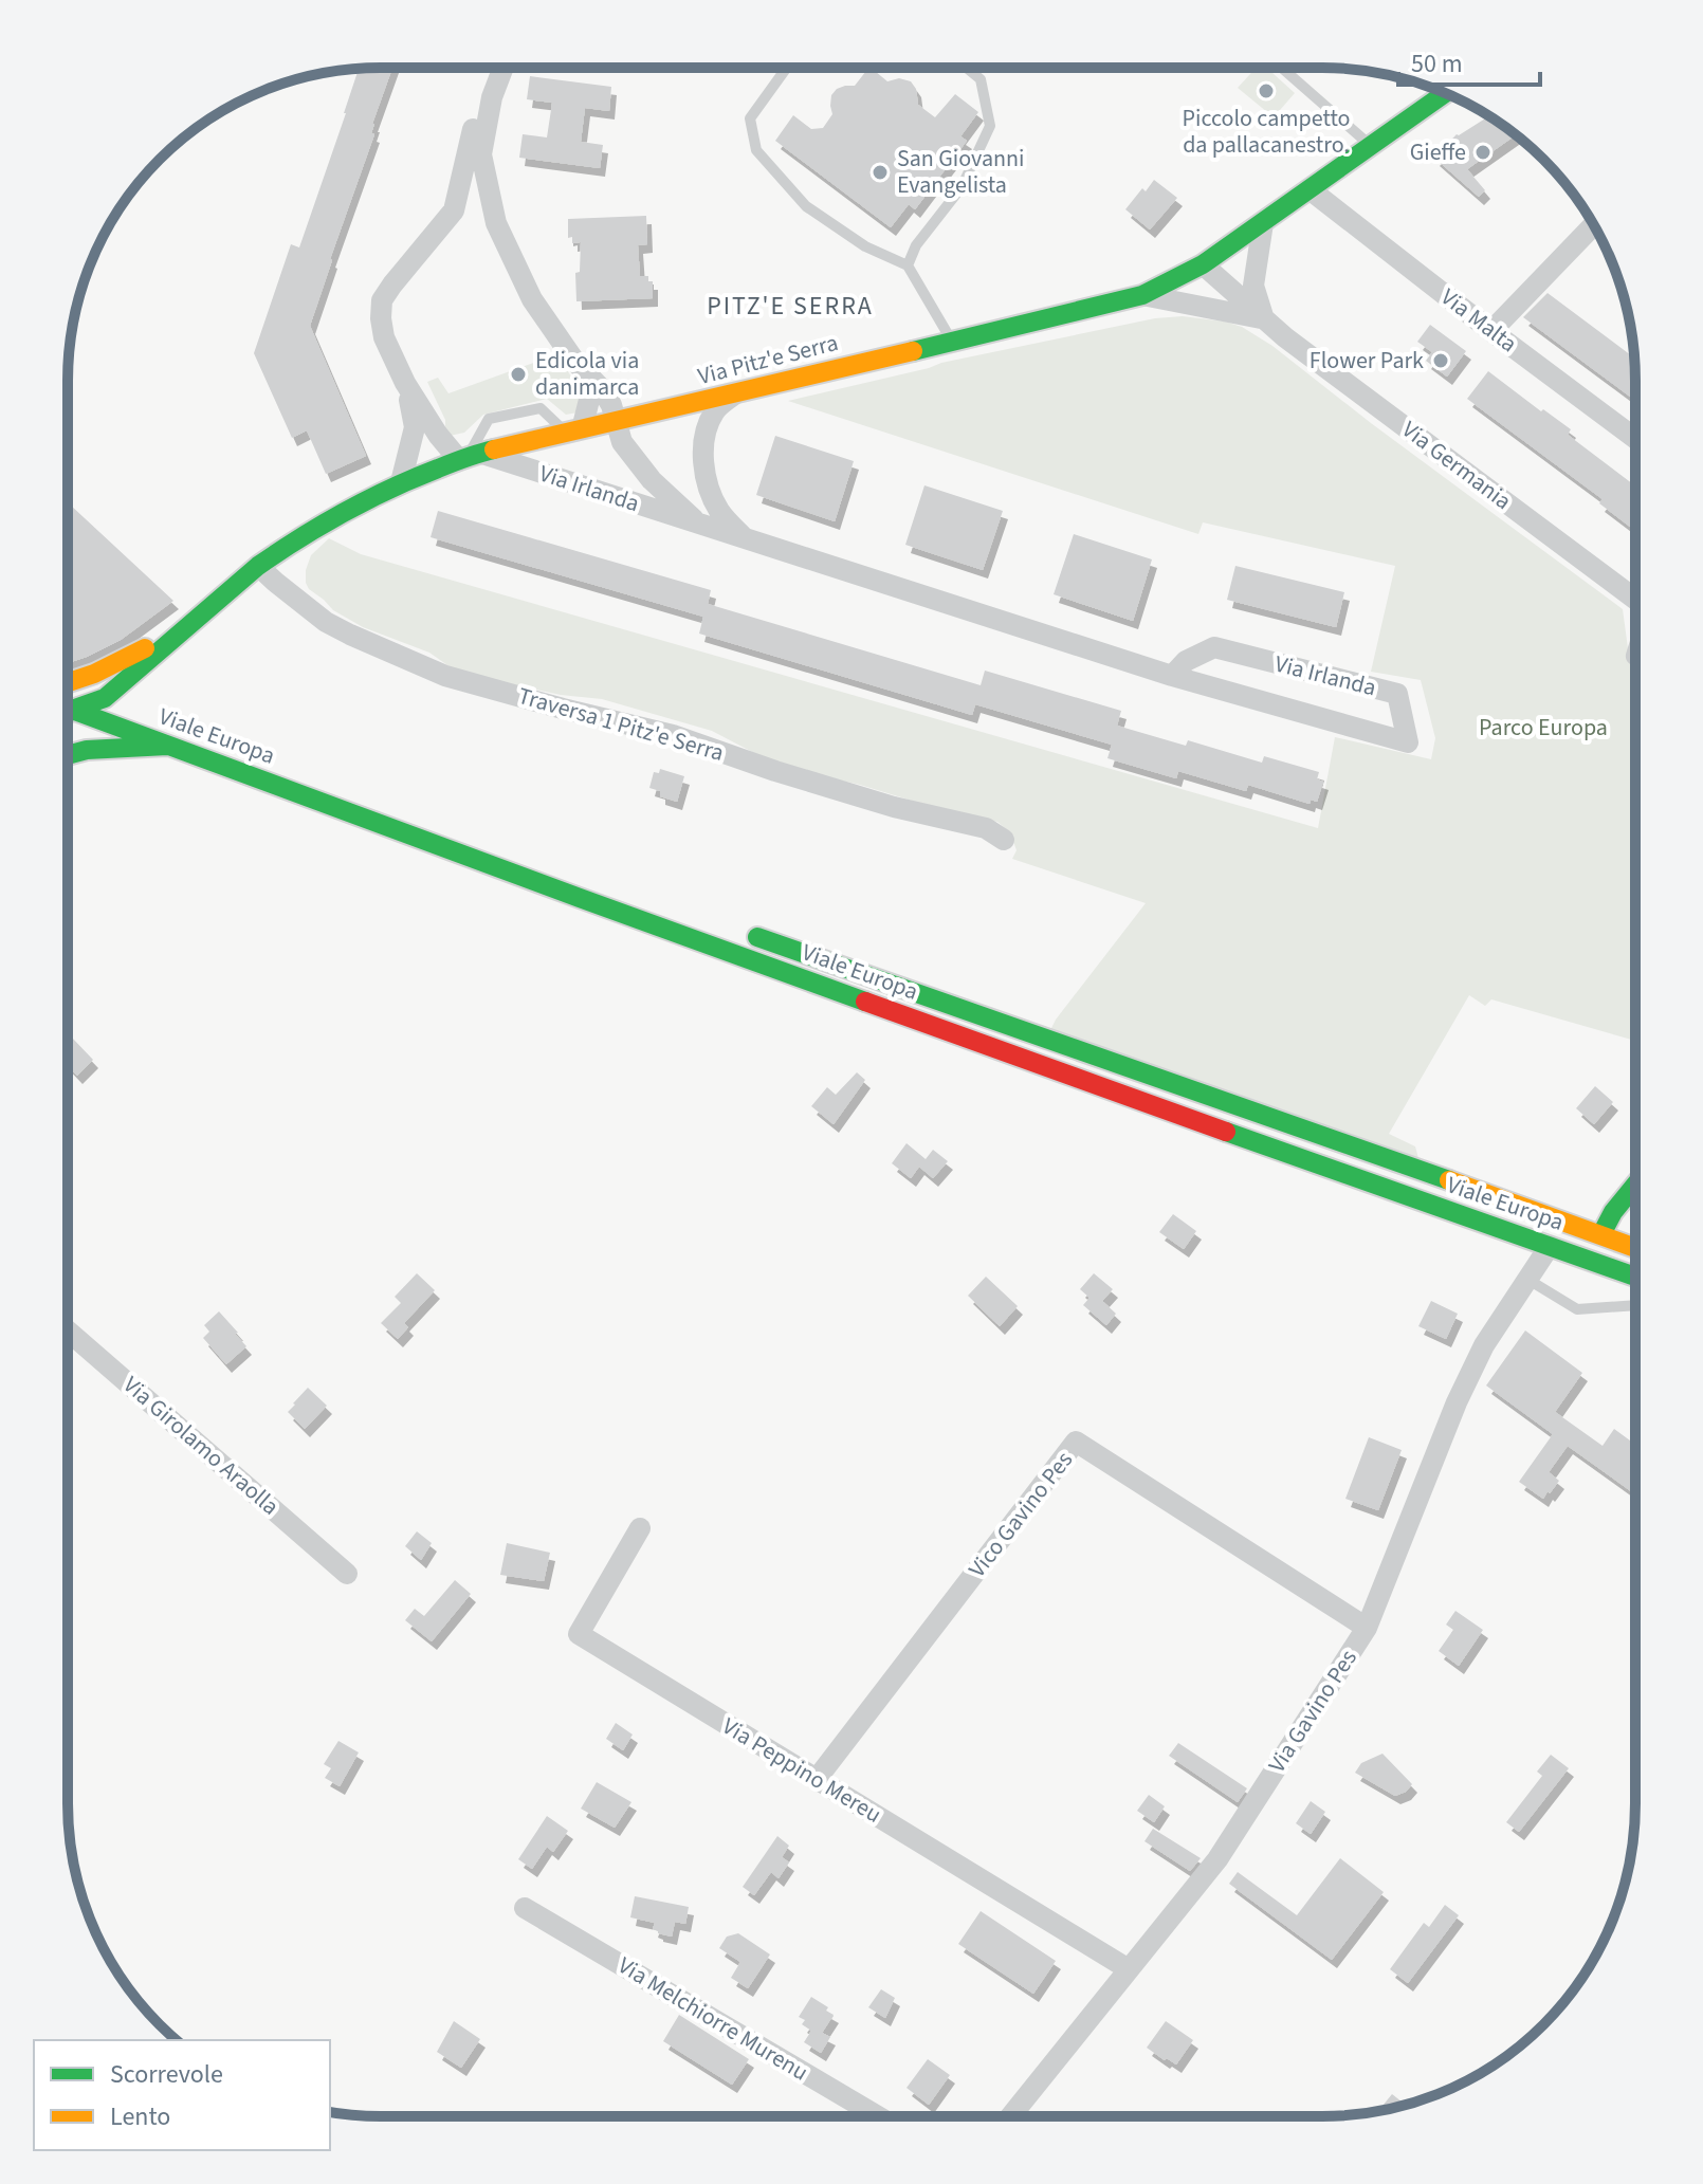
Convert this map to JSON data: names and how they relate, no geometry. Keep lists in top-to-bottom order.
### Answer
{
  "streets": {
    "main road": ["Via Pitz'e Serra", "Viale Europa"],
    "street": [
      "Via Malta",
      "Via Germania",
      "Via Irlanda",
      "Traversa 1 Pitz'e Serra",
      "Via Girolamo Araolla",
      "Vico Gavino Pes",
      "Via Gavino Pes",
      "Via Peppino Mereu",
      "Via Melchiorre Murenu"
    ]
  },
  "crossings": [
    ["Via Malta", "Via Pitz'e Serra"],
    ["Via Pitz'e Serra", "Via Germania"],
    ["Via Pitz'e Serra", "Via Irlanda"],
    ["Via Pitz'e Serra", "Traversa 1 Pitz'e Serra"],
    ["Viale Europa", "Via Gavino Pes"],
    ["Vico Gavino Pes", "Via Gavino Pes"],
    ["Vico Gavino Pes", "Via Peppino Mereu"],
    ["Via Gavino Pes", "Via Peppino Mereu"]
  ],
  "districts": ["PITZ'E SERRA"],
  "parks": ["Parco Europa"],
  "places": [
    "Piccolo campetto da pallacanestro.",
    "Gieffe",
    "San Giovanni Evangelista",
    "Flower Park",
    "Edicola via danimarca"
  ],
  "legend": ["Scorrevole", "Lento"],
  "scale_bar": "50 m"
}
